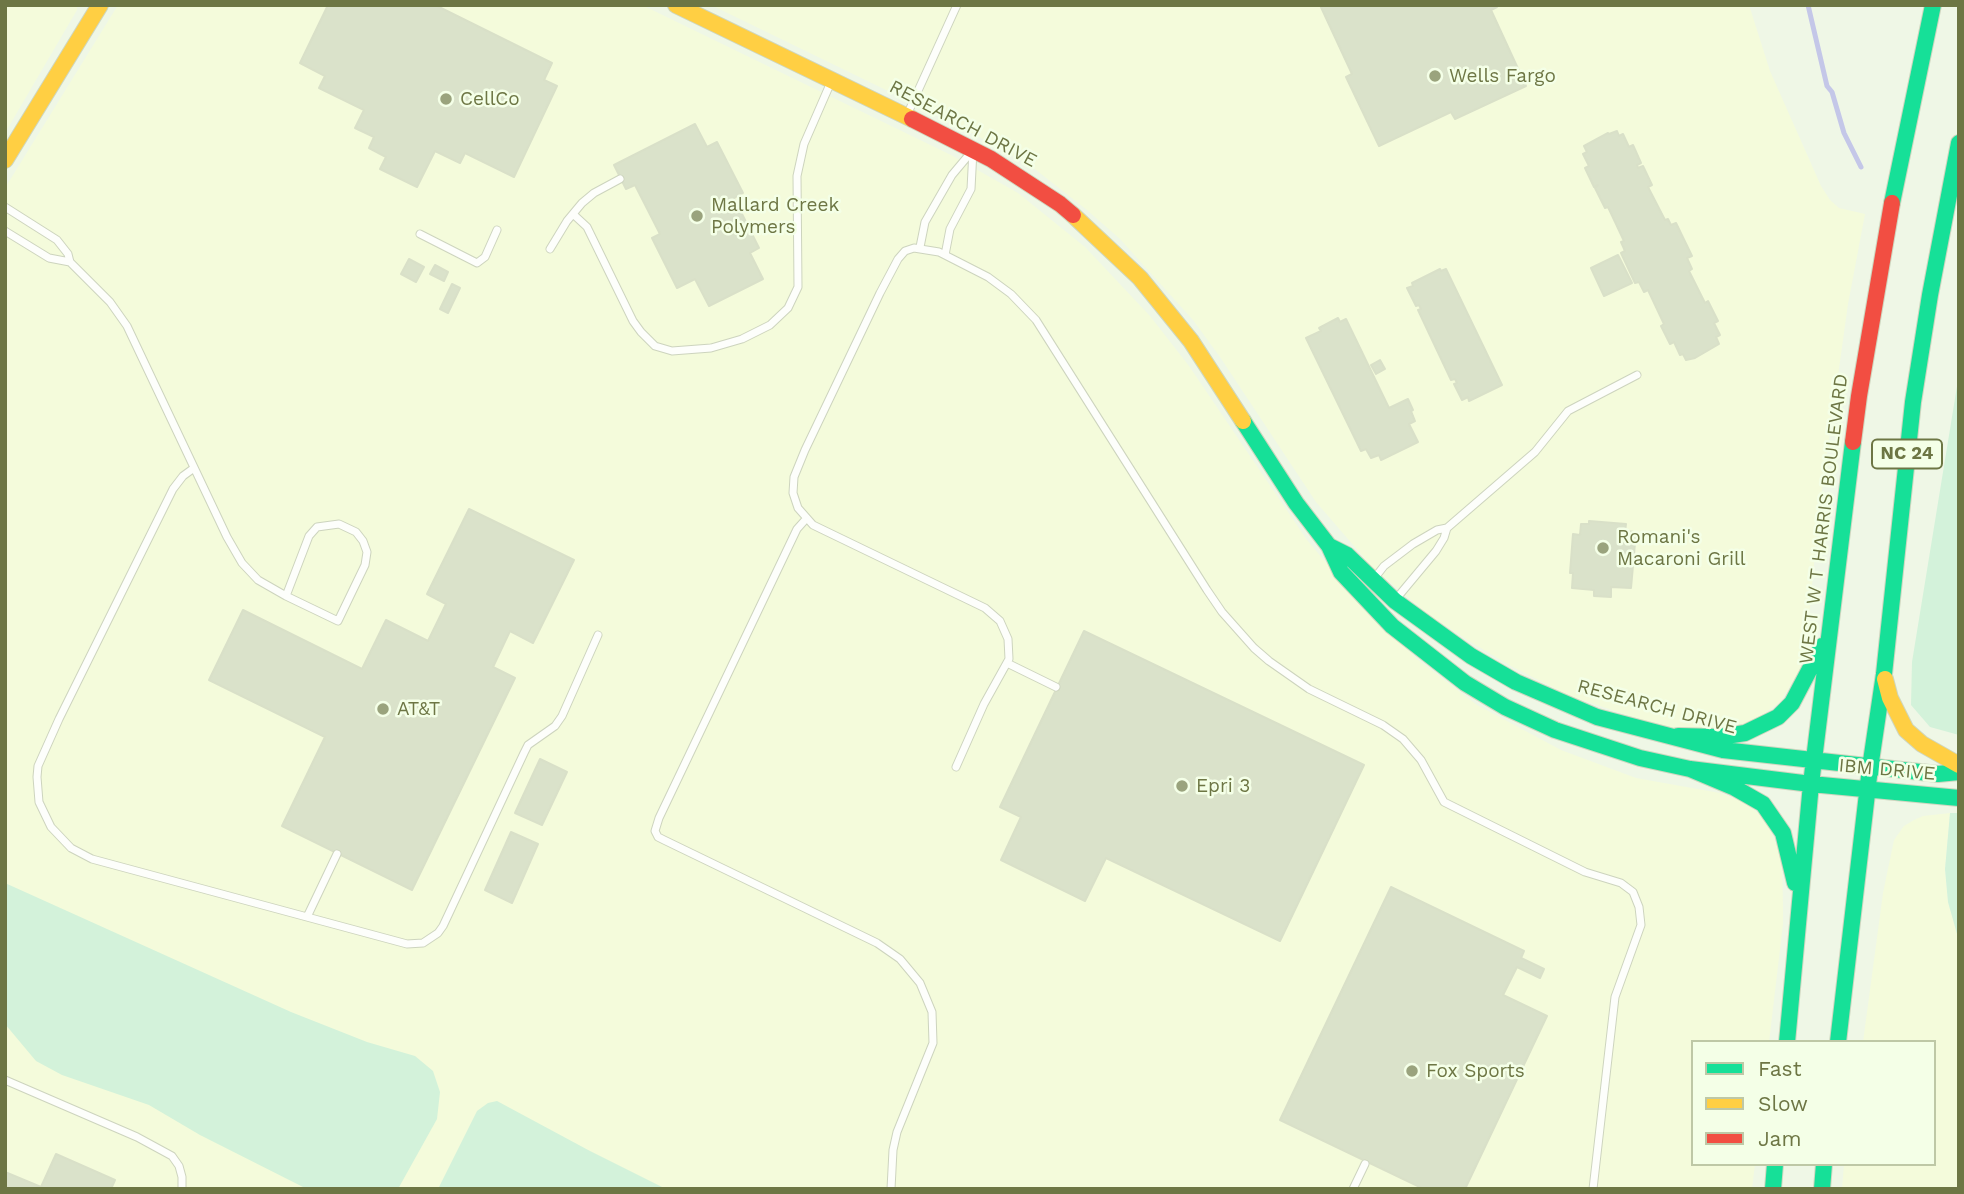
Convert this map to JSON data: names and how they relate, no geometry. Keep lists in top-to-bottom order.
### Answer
{
  "streets": {
    "main road": [
      "RESEARCH DRIVE",
      "NC 24",
      "WEST W T HARRIS BOULEVARD",
      "IBM DRIVE"
    ]
  },
  "crossings": [
    ["RESEARCH DRIVE", "WEST W T HARRIS BOULEVARD"],
    ["RESEARCH DRIVE", "IBM DRIVE"],
    ["NC 24", "IBM DRIVE"],
    ["WEST W T HARRIS BOULEVARD", "IBM DRIVE"]
  ],
  "places": [
    "Wells Fargo",
    "CellCo",
    "Mallard Creek Polymers",
    "Romani's Macaroni Grill",
    "AT&T",
    "Epri 3",
    "Fox Sports"
  ],
  "legend": ["Fast", "Slow", "Jam"]
}
